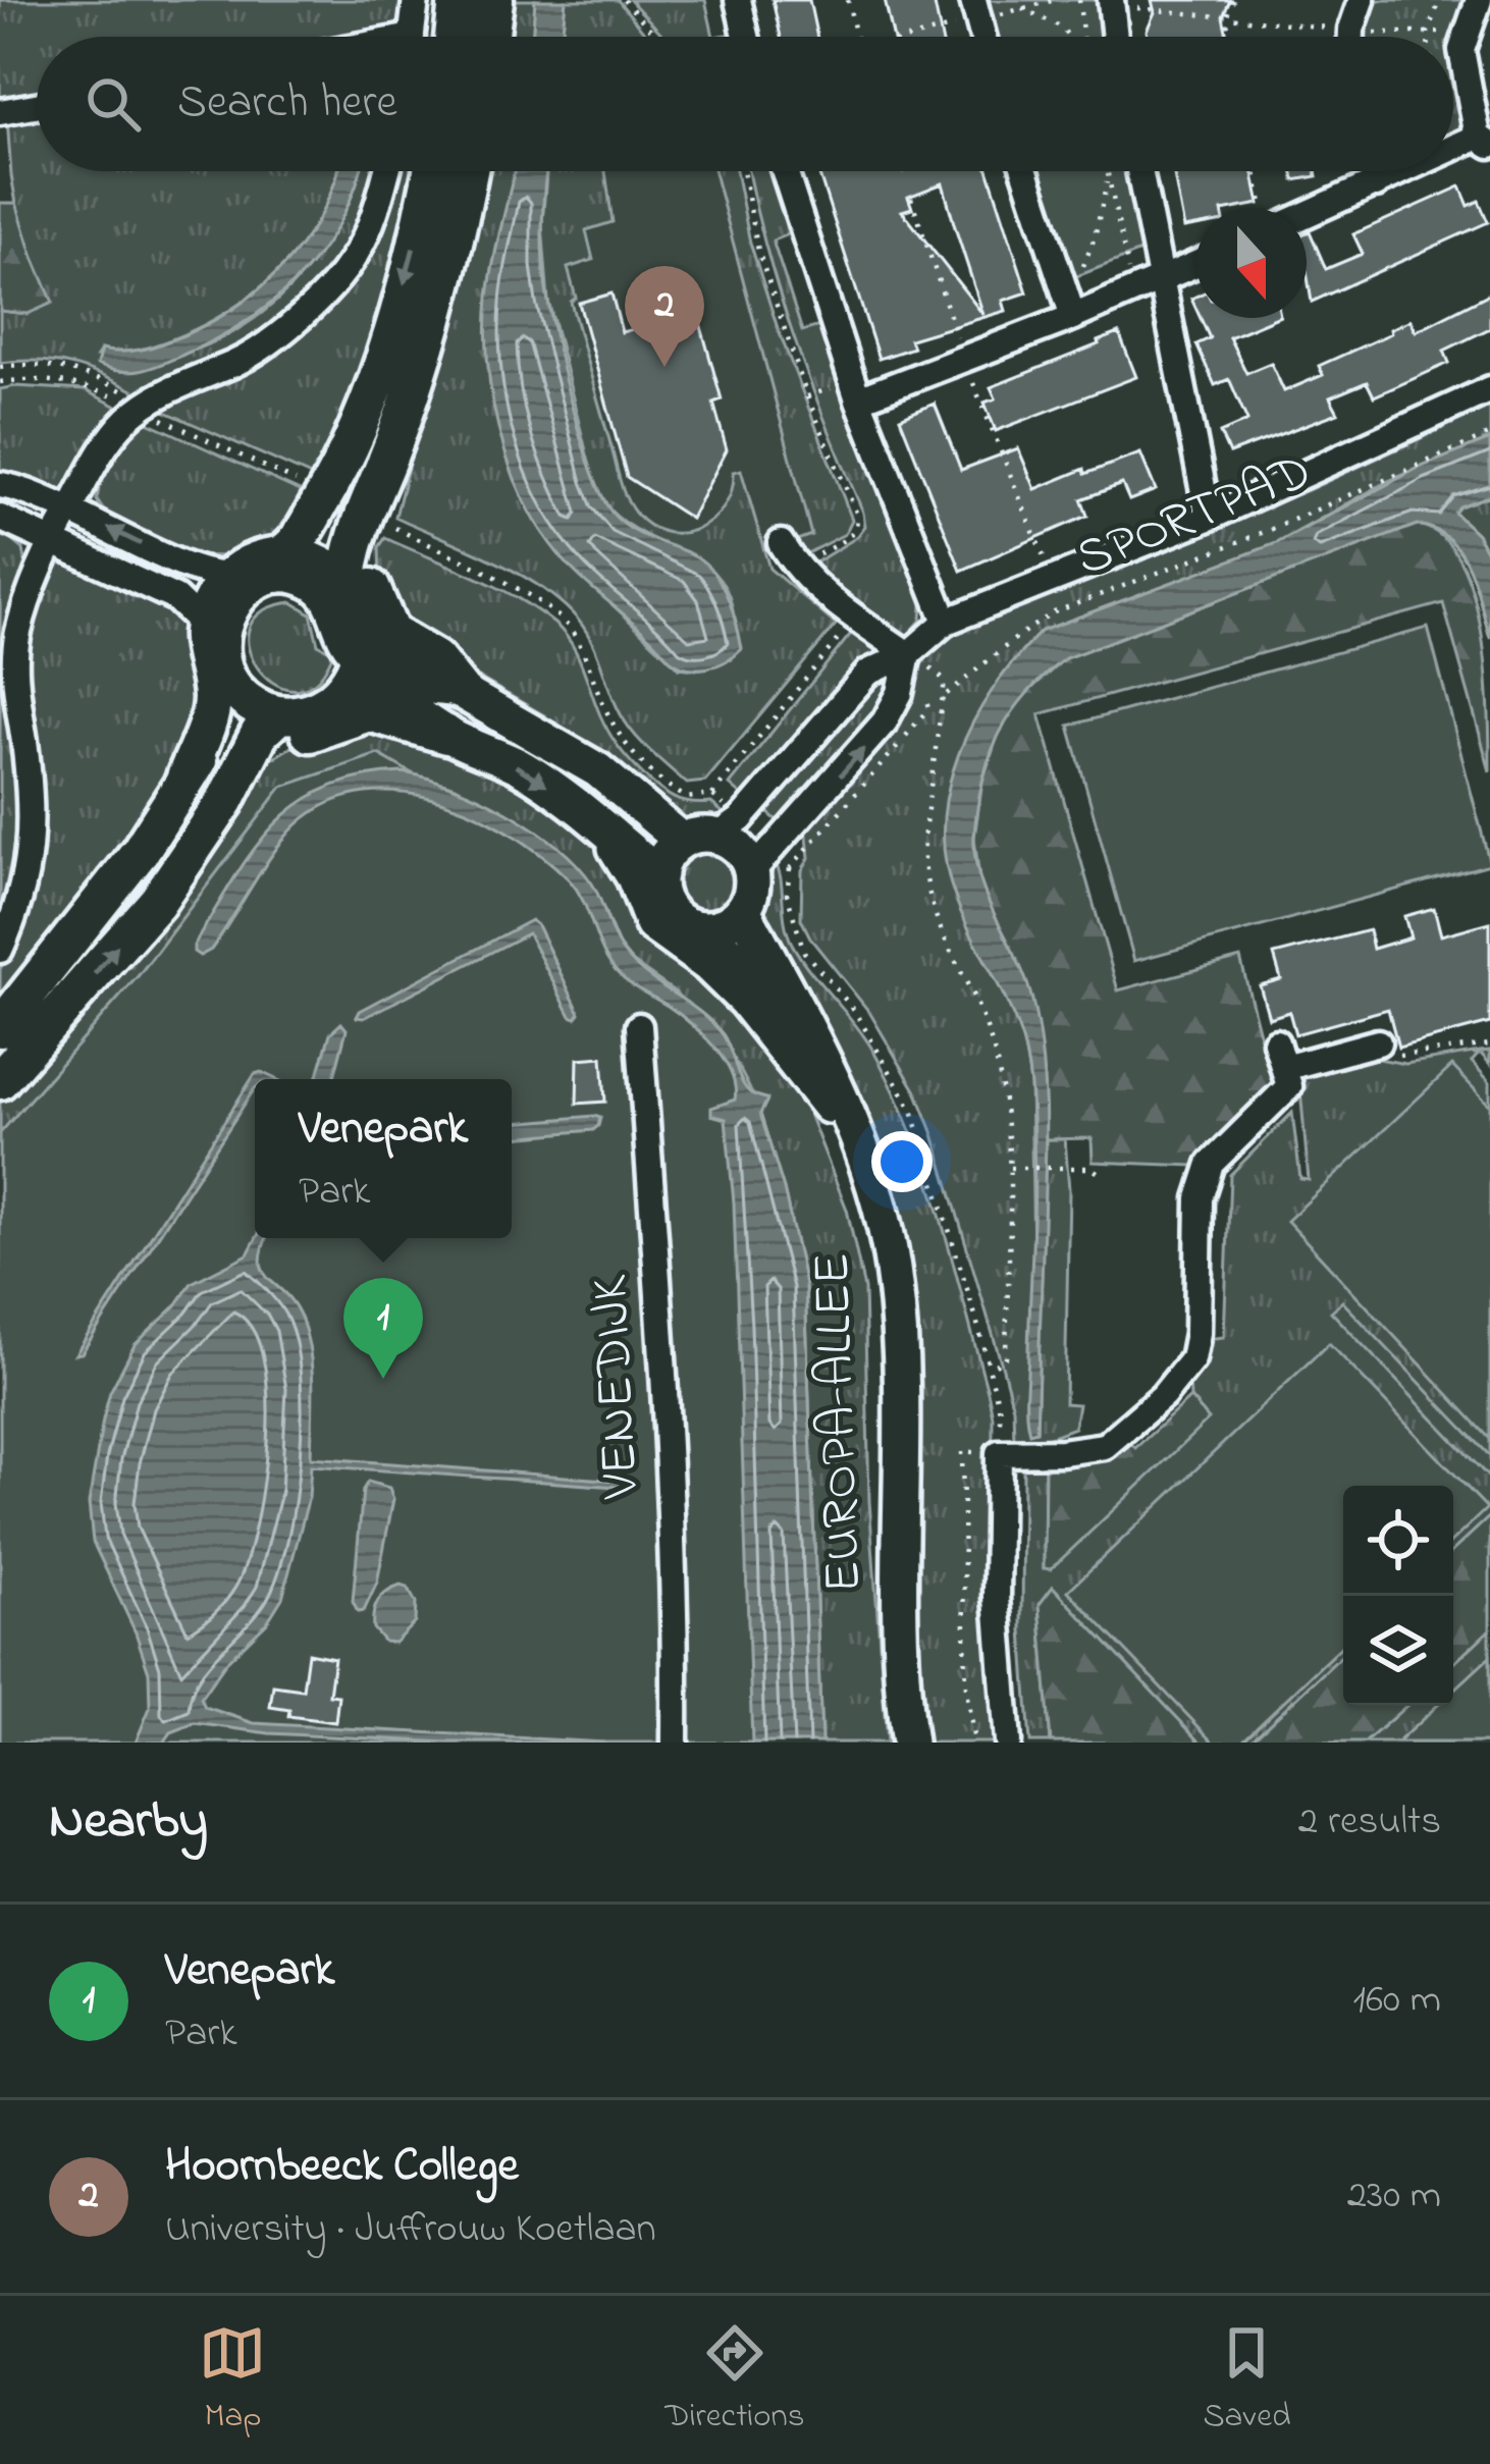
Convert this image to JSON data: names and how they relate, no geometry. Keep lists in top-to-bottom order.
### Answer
{
  "streets": {
    "main road": ["EUROPA-ALLEE"],
    "street": ["VENEDIJK"],
    "path": ["SPORTPAD"]
  },
  "north": "bottom",
  "page": {
    "search": "Search here",
    "pins": ["2", "1"],
    "popup": ["Venepark", "Park"],
    "heading": ["Nearby", "2 results"],
    "list": [
      {
        "mark": "1",
        "name": "Venepark",
        "note": "Park",
        "value": "160 m"
      },
      {
        "mark": "2",
        "name": "Hoornbeeck College",
        "note": "University · Juffrouw Koetlaan",
        "value": "230 m"
      }
    ],
    "nav": ["Map", "Directions", "Saved"]
  }
}
